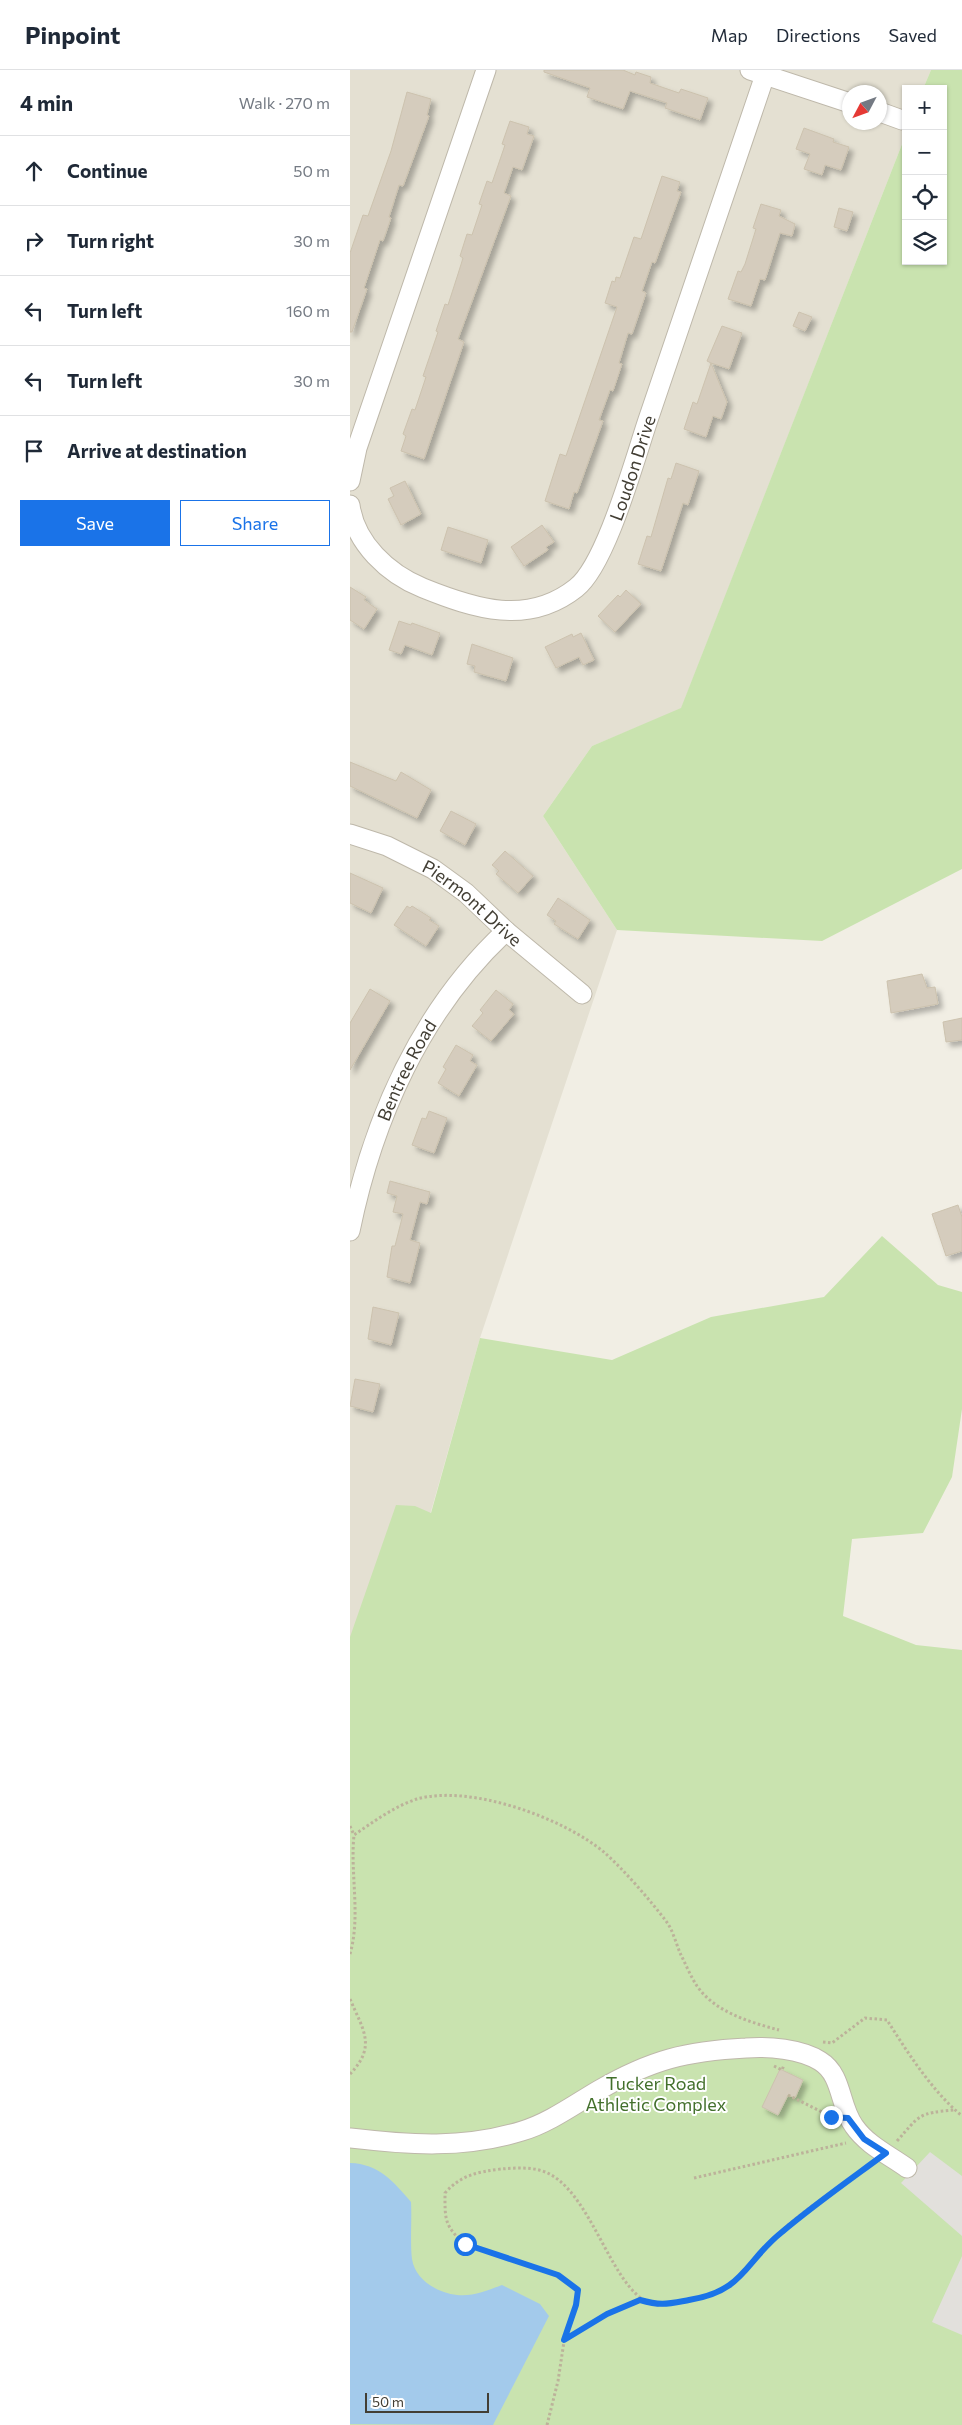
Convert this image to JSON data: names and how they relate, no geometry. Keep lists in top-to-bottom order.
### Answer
{
  "streets": {
    "street": ["Loudon Drive", "Piermont Drive", "Bentree Road"]
  },
  "crossings": [
    ["Piermont Drive", "Bentree Road"]
  ],
  "parks": ["Tucker Road Athletic Complex"],
  "scale_bar": "50 m",
  "north": "bottom left",
  "page": {
    "header": "Pinpoint",
    "nav": ["Map", "Directions", "Saved"],
    "heading": ["4 min", "Walk · 270 m"],
    "map_buttons": ["+", "−"],
    "list": [
      ["Continue", "50 m"],
      ["Turn right", "30 m"],
      ["Turn left", "160 m"],
      ["Turn left", "30 m"],
      "Arrive at destination"
    ],
    "buttons": ["Save", "Share"],
    "scale": "50 m"
  }
}
